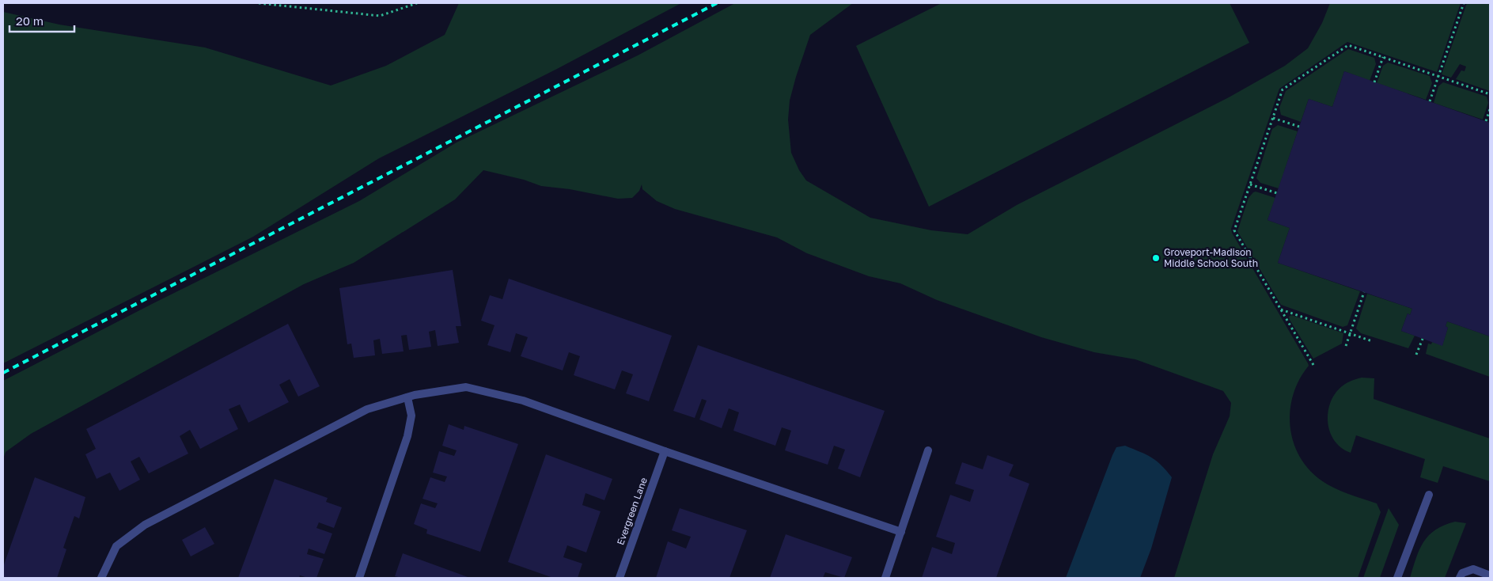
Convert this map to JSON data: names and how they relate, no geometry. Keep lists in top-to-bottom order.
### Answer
{
  "streets": {
    "street": ["Evergreen Lane"]
  },
  "places": ["Groveport-Madison Middle School South"],
  "scale_bar": "20 m"
}
